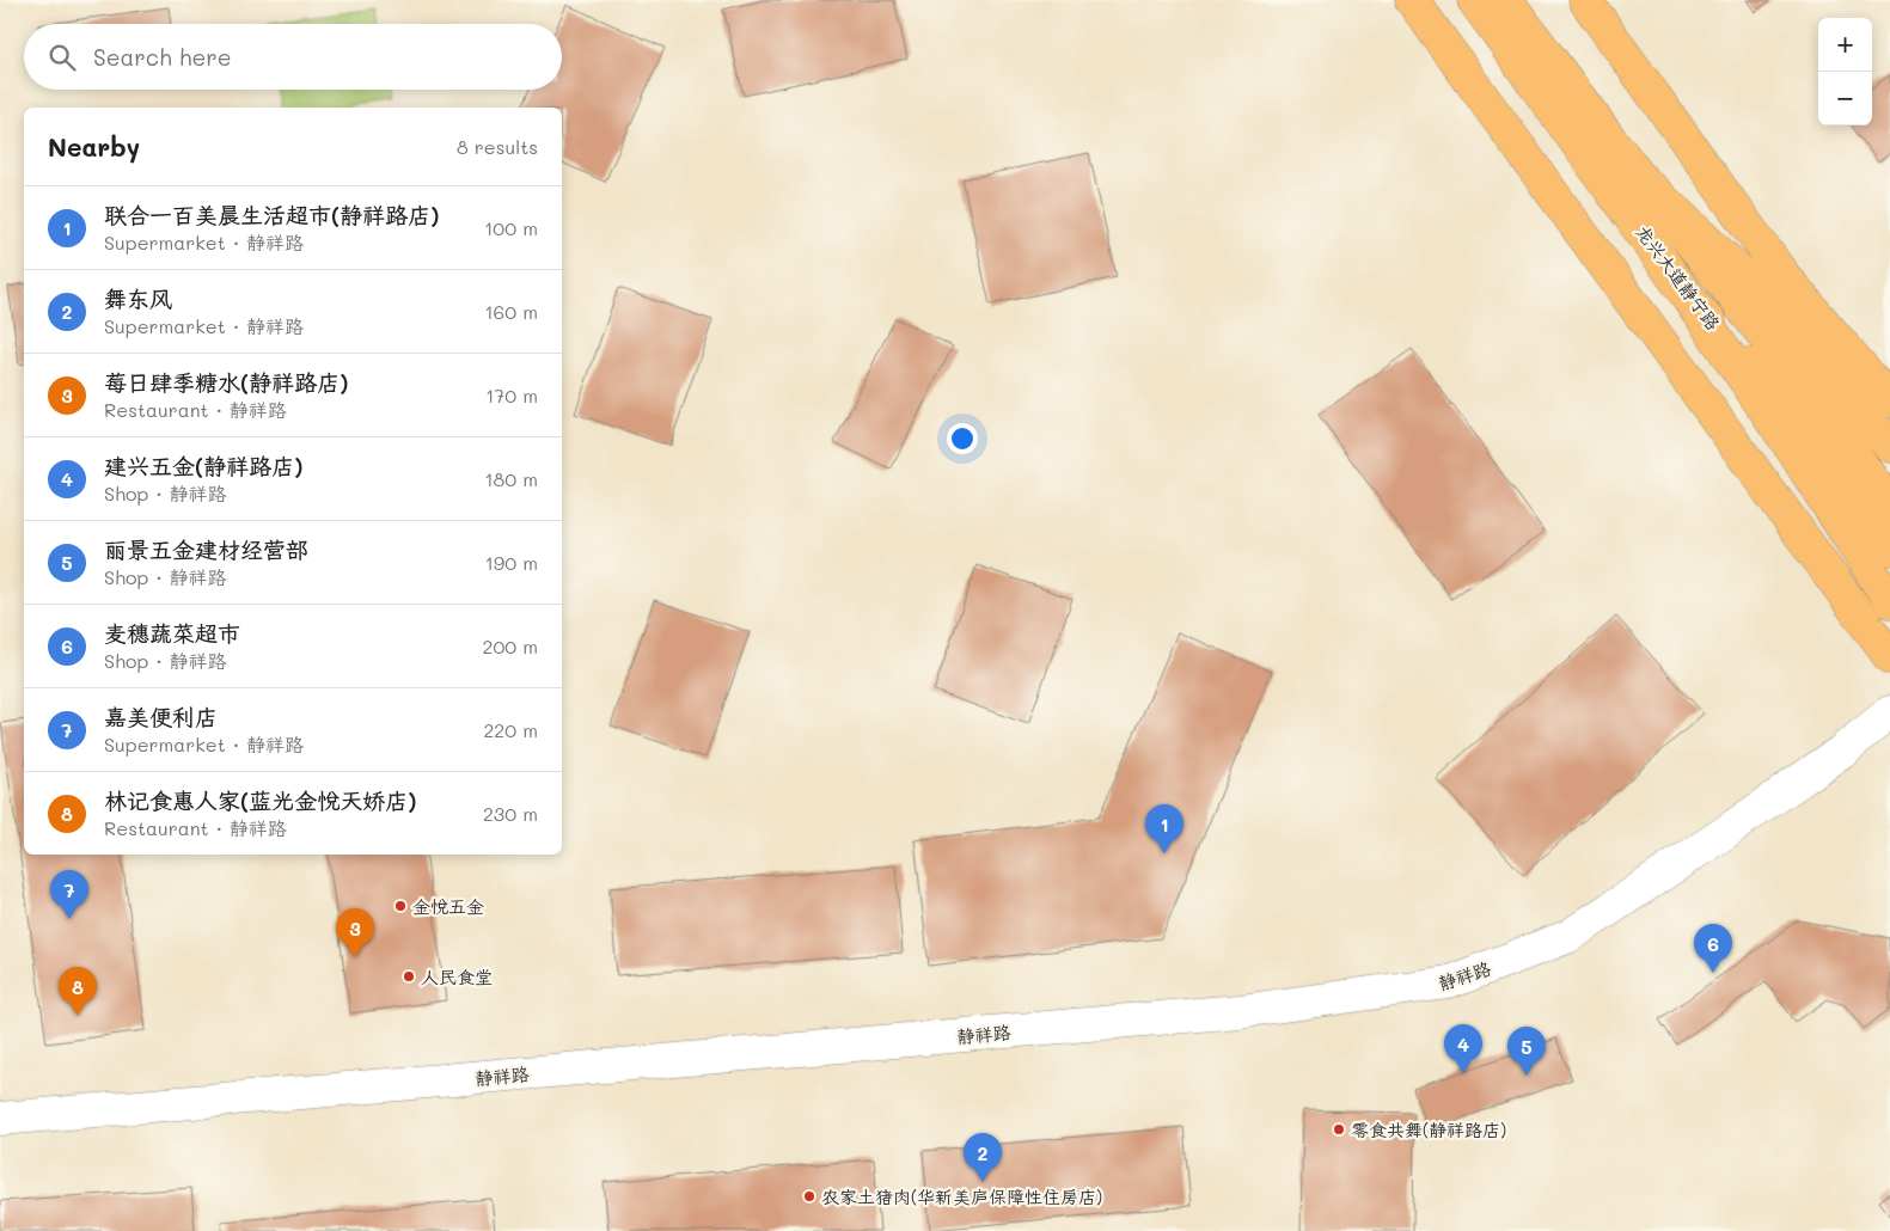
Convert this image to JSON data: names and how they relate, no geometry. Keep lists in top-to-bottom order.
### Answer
{
  "streets": {
    "main road": ["龙兴大道静宁路"],
    "street": ["静祥路"]
  },
  "places": [
    "金悦五金",
    "人民食堂",
    "零食共舞(静祥路店)",
    "农家土猪肉(华新美庐保障性住房店)"
  ],
  "page": {
    "map_buttons": ["+", "−"],
    "search": "Search here",
    "heading": ["Nearby", "8 results"],
    "list": [
      {
        "mark": "1",
        "name": "联合一百美晨生活超市(静祥路店)",
        "note": "Supermarket · 静祥路",
        "value": "100 m"
      },
      {
        "mark": "2",
        "name": "舞东风",
        "note": "Supermarket · 静祥路",
        "value": "160 m"
      },
      {
        "mark": "3",
        "name": "莓日肆季糖水(静祥路店)",
        "note": "Restaurant · 静祥路",
        "value": "170 m"
      },
      {
        "mark": "4",
        "name": "建兴五金(静祥路店)",
        "note": "Shop · 静祥路",
        "value": "180 m"
      },
      {
        "mark": "5",
        "name": "丽景五金建材经营部",
        "note": "Shop · 静祥路",
        "value": "190 m"
      },
      {
        "mark": "6",
        "name": "麦穗蔬菜超市",
        "note": "Shop · 静祥路",
        "value": "200 m"
      },
      {
        "mark": "7",
        "name": "嘉美便利店",
        "note": "Supermarket · 静祥路",
        "value": "220 m"
      },
      {
        "mark": "8",
        "name": "林记食惠人家(蓝光金悦天娇店)",
        "note": "Restaurant · 静祥路",
        "value": "230 m"
      }
    ],
    "pins": [
      "1",
      "7",
      "3",
      "6",
      "8",
      "4",
      "5",
      "2"
    ]
  }
}
